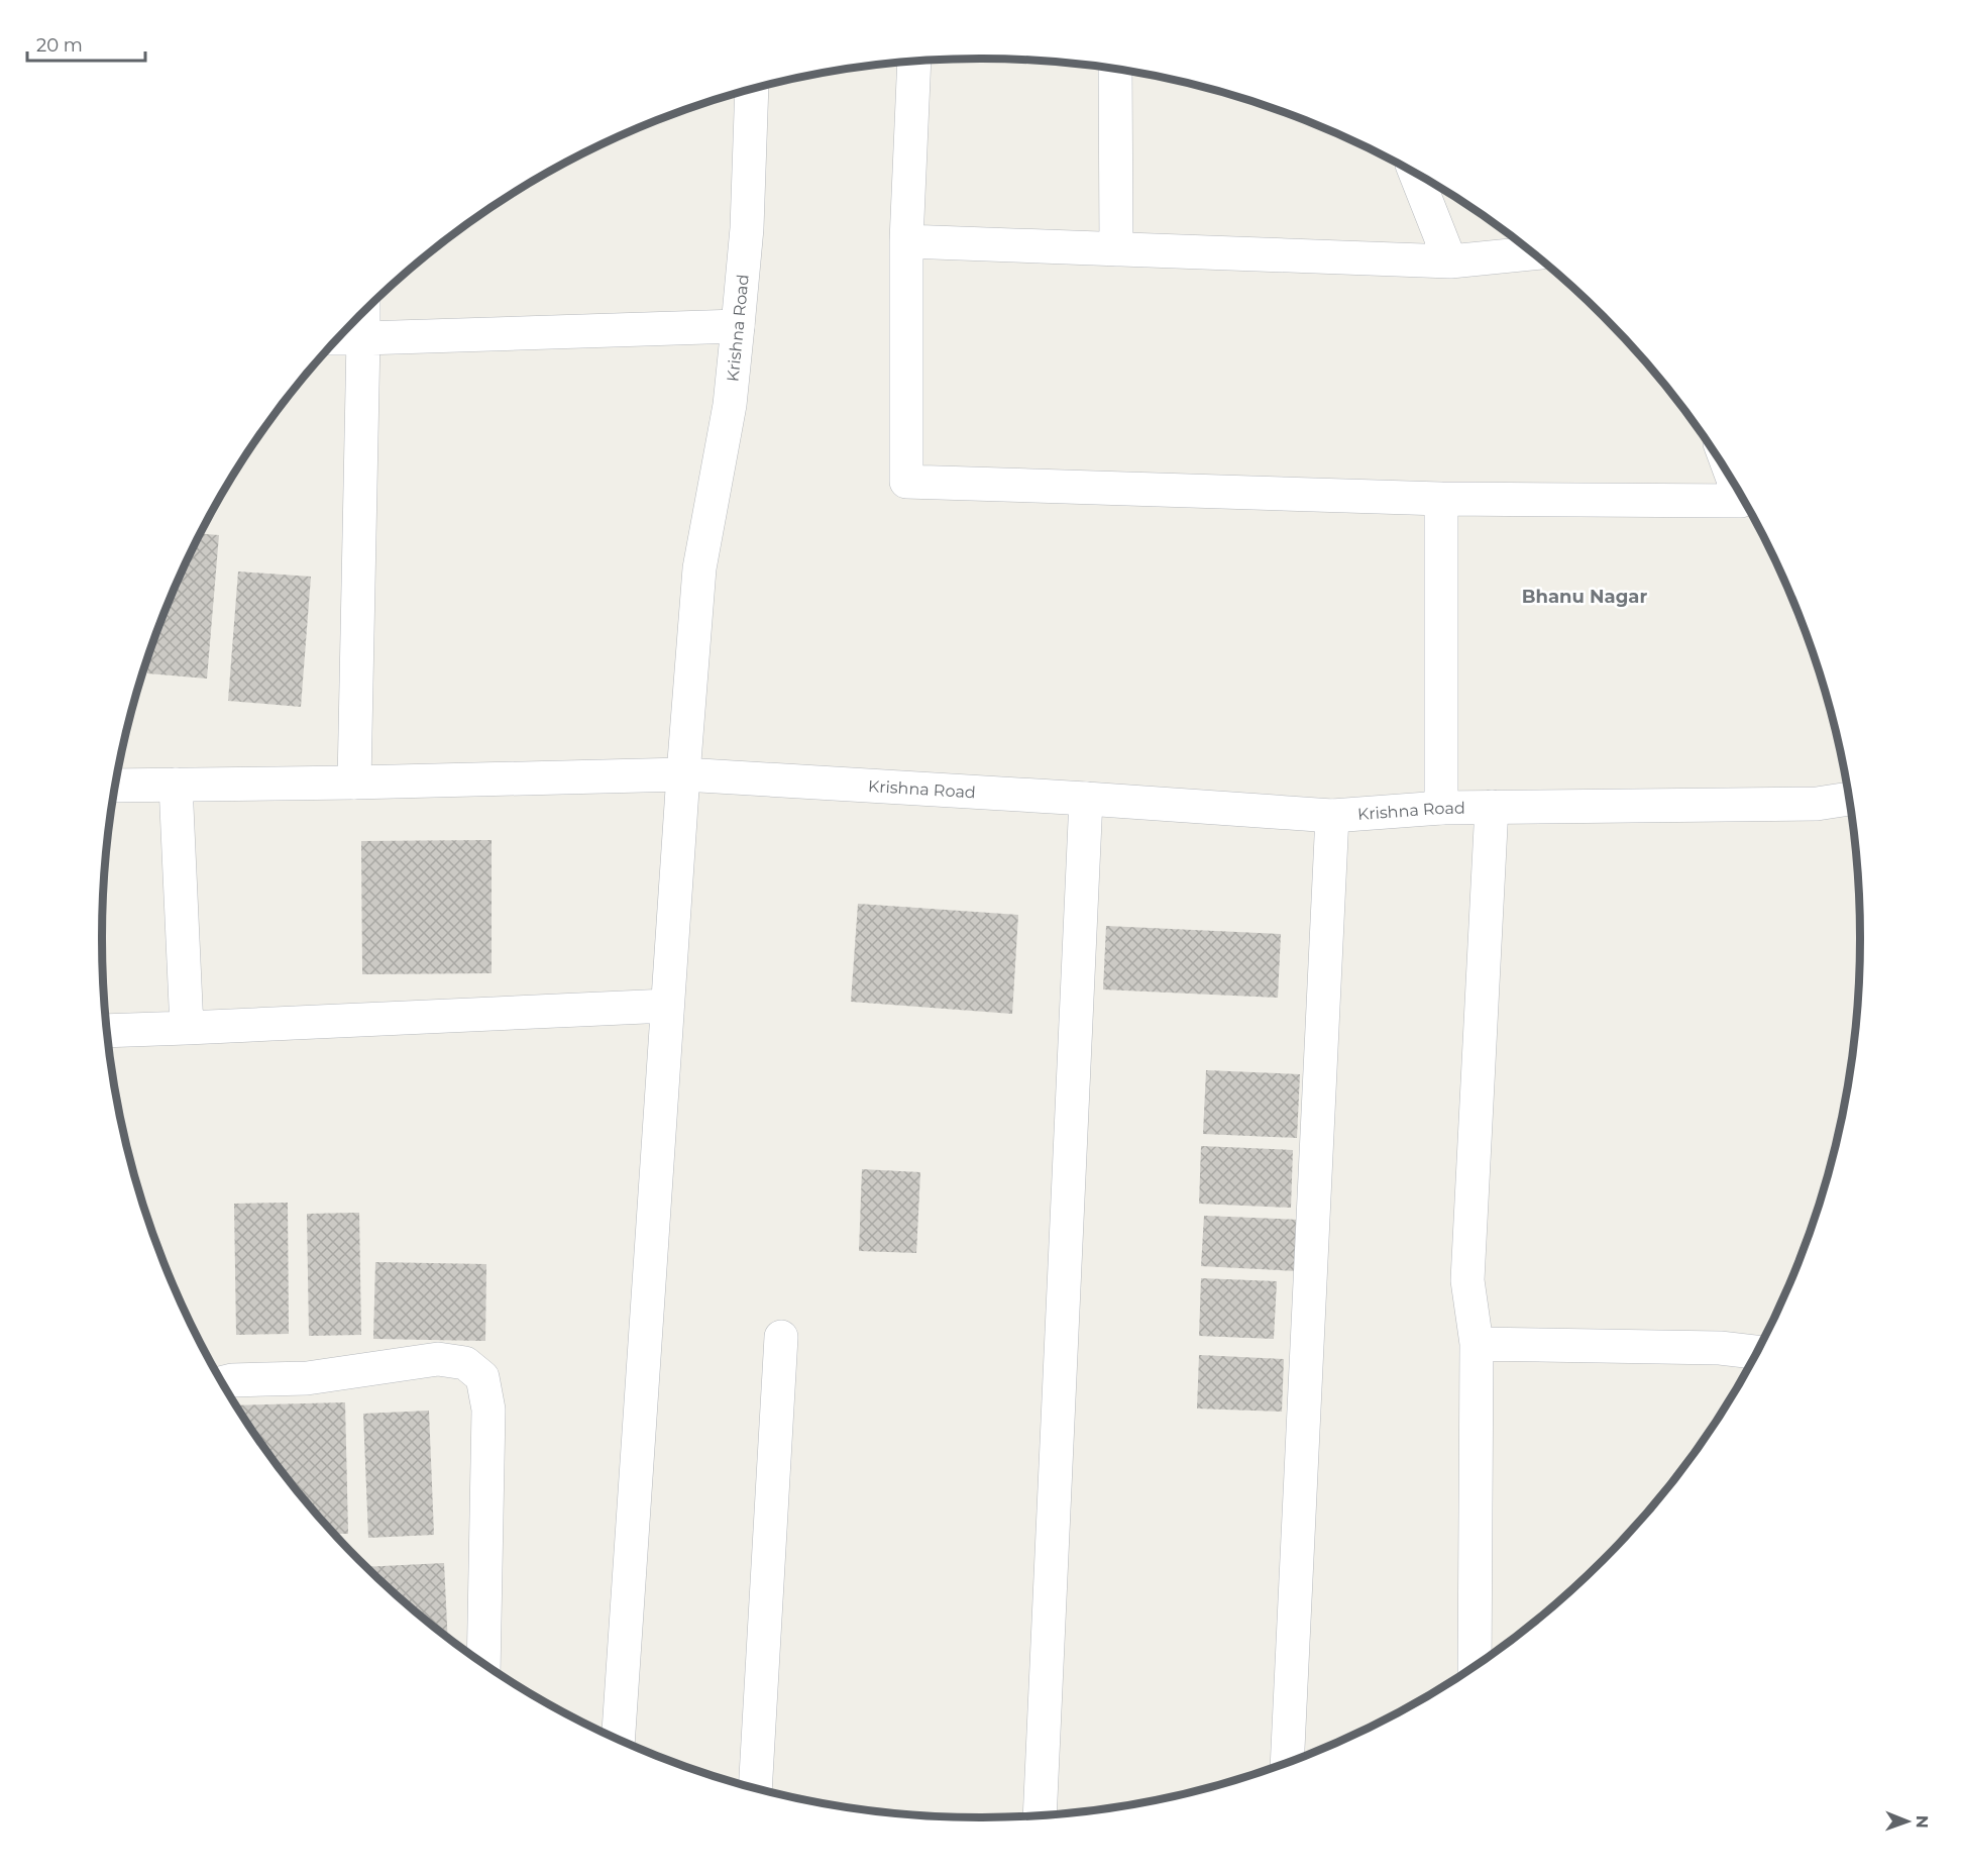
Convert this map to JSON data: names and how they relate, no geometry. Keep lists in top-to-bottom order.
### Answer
{
  "streets": {
    "street": ["Krishna Road"]
  },
  "districts": ["Bhanu Nagar"],
  "scale_bar": "20 m",
  "north": "right"
}
